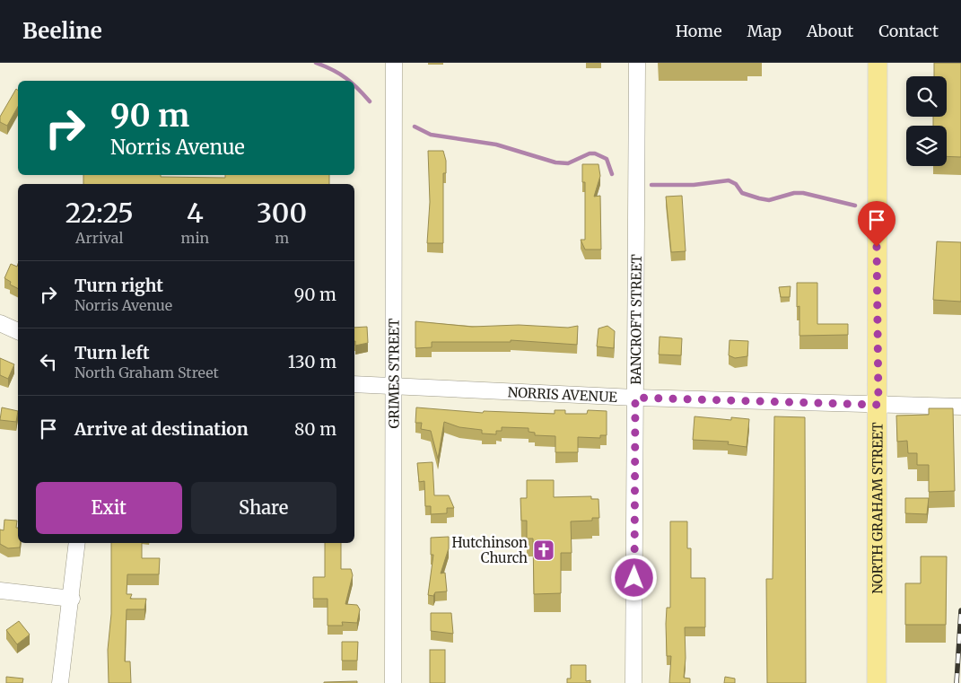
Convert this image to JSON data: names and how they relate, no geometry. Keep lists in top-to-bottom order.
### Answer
{
  "streets": {
    "main road": ["NORTH GRAHAM STREET"],
    "street": ["BANCROFT STREET", "GRIMES STREET", "NORRIS AVENUE"]
  },
  "crossings": [
    ["BANCROFT STREET", "NORRIS AVENUE"],
    ["GRIMES STREET", "NORRIS AVENUE"],
    ["NORRIS AVENUE", "NORTH GRAHAM STREET"]
  ],
  "places": {
    "church": ["Hutchinson Church"]
  },
  "page": {
    "header": "Beeline",
    "nav": [
      "Home",
      "Map",
      "About",
      "Contact"
    ],
    "turn": ["90 m", "Norris Avenue"],
    "eta": [
      "22:25",
      "Arrival",
      "4",
      "min",
      "300",
      "m"
    ],
    "list": [
      {
        "name": "Turn right",
        "note": "Norris Avenue",
        "value": "90 m"
      },
      {
        "name": "Turn left",
        "note": "North Graham Street",
        "value": "130 m"
      },
      {
        "name": "Arrive at destination",
        "value": "80 m"
      }
    ],
    "buttons": ["Exit", "Share"]
  }
}
